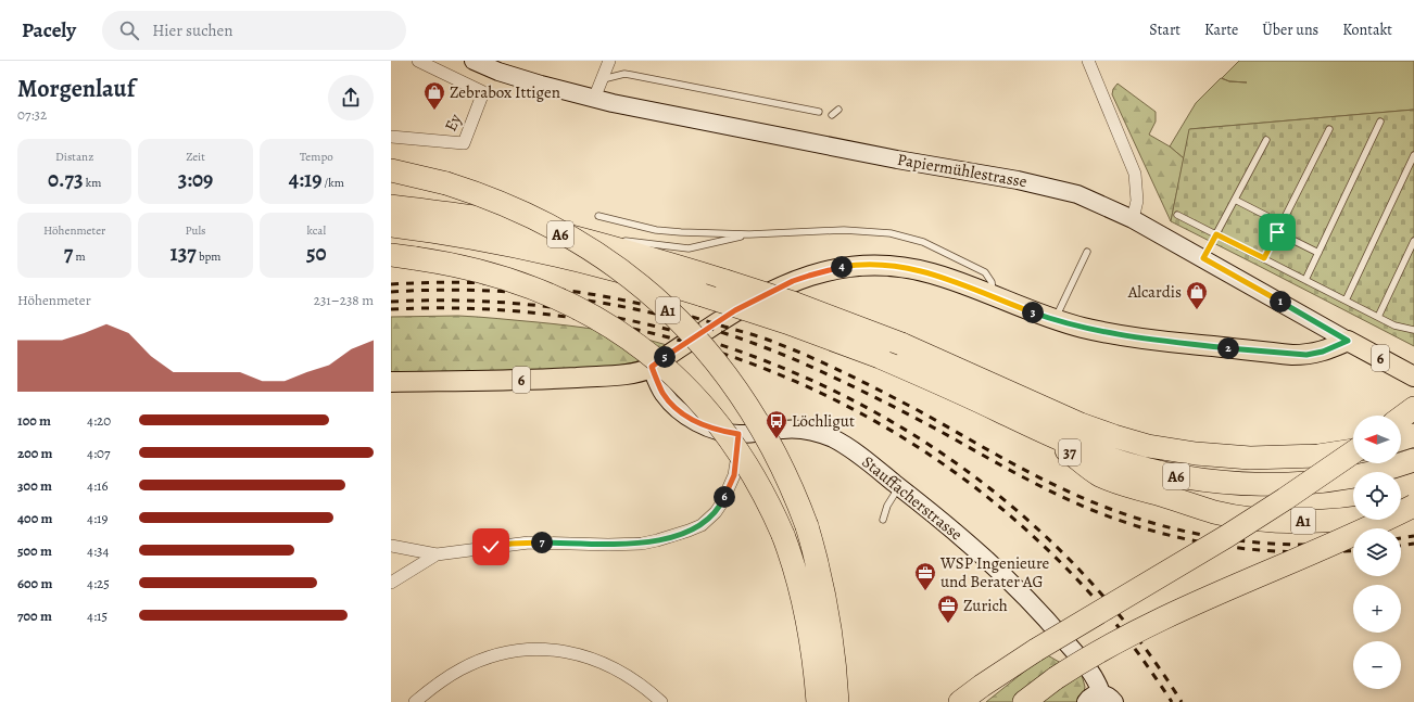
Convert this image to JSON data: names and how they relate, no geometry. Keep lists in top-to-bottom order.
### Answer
{
  "streets": {
    "highway": ["A6", "A1", "37"],
    "main road": ["Papiermühlestrasse", "6", "Stauffacherstrasse"],
    "street": ["Ey"]
  },
  "crossings": [
    ["Papiermühlestrasse", "6"],
    ["A6", "37"],
    ["A1", "37"],
    ["6", "Stauffacherstrasse"]
  ],
  "places": {
    "shop": ["Zebrabox Ittigen", "Alcardis"],
    "bus stop": ["Löchligut"],
    "office": ["WSP Ingenieure und Berater AG", "Zurich"]
  },
  "north": "left",
  "page": {
    "header": "Pacely",
    "search": "Hier suchen",
    "nav": [
      "Start",
      "Karte",
      "Über uns",
      "Kontakt"
    ],
    "heading": ["Morgenlauf", "07:32"],
    "stats": [
      ["Distanz", "0.73 km"],
      ["Zeit", "3:09"],
      ["Tempo", "4:19 /km"],
      ["Höhenmeter", "7 m"],
      ["Puls", "137 bpm"],
      ["kcal", "50"]
    ],
    "pins": [
      "4",
      "1",
      "3",
      "2",
      "5",
      "6",
      "7"
    ],
    "chart": ["Höhenmeter", "231–238 m"],
    "list": [
      {
        "name": "100 m",
        "note": "4:20"
      },
      {
        "name": "200 m",
        "note": "4:07"
      },
      {
        "name": "300 m",
        "note": "4:16"
      },
      {
        "name": "400 m",
        "note": "4:19"
      },
      {
        "name": "500 m",
        "note": "4:34"
      },
      {
        "name": "600 m",
        "note": "4:25"
      },
      {
        "name": "700 m",
        "note": "4:15"
      }
    ],
    "map_buttons": ["+", "−"]
  }
}
